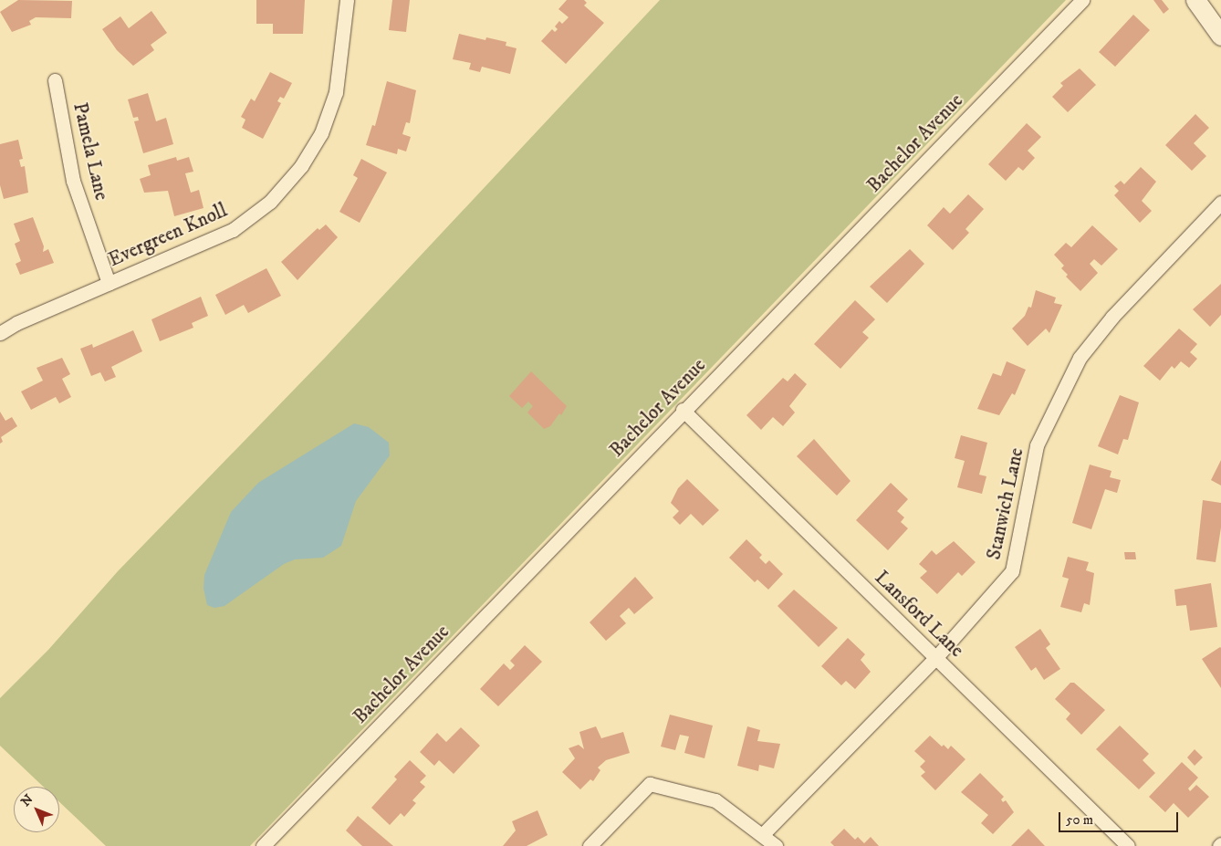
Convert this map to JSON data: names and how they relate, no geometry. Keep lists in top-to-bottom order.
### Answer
{
  "streets": {
    "street": [
      "Bachelor Avenue",
      "Pamela Lane",
      "Evergreen Knoll",
      "Stanwich Lane",
      "Lansford Lane"
    ]
  },
  "crossings": [
    ["Bachelor Avenue", "Lansford Lane"],
    ["Pamela Lane", "Evergreen Knoll"],
    ["Stanwich Lane", "Lansford Lane"]
  ],
  "scale_bar": "50 m",
  "north": "top left"
}
